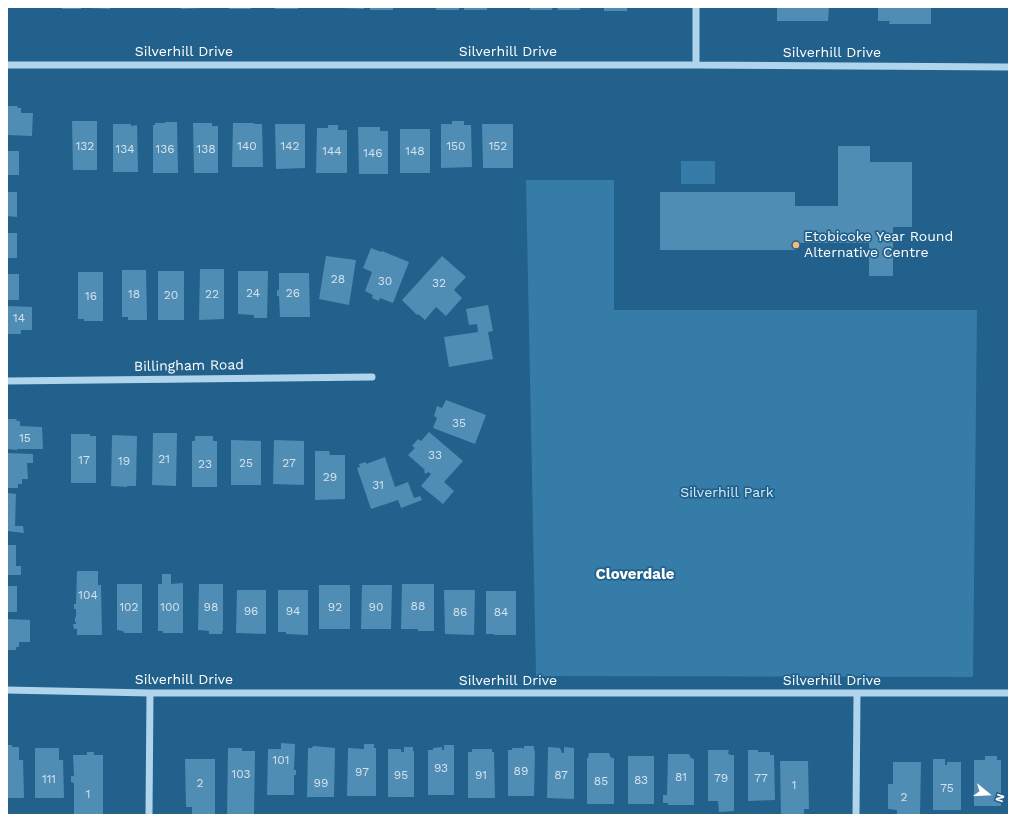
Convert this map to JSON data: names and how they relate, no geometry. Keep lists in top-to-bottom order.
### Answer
{
  "streets": {
    "street": ["Silverhill Drive", "Billingham Road"]
  },
  "districts": ["Cloverdale"],
  "parks": ["Silverhill Park"],
  "places": ["Etobicoke Year Round Alternative Centre"],
  "house_numbers": [
    "132",
    "140",
    "142",
    "150",
    "152",
    "134",
    "136",
    "138",
    "144",
    "148",
    "146",
    "28",
    "30",
    "32",
    "24",
    "26",
    "18",
    "22",
    "20",
    "16",
    "14",
    "35",
    "15",
    "33",
    "21",
    "17",
    "19",
    "25",
    "27",
    "23",
    "29",
    "31",
    "104",
    "88",
    "102",
    "100",
    "98",
    "92",
    "90",
    "96",
    "94",
    "86",
    "84",
    "101",
    "93",
    "89",
    "97",
    "103",
    "95",
    "91",
    "87",
    "81",
    "79",
    "77",
    "111",
    "83",
    "85",
    "2",
    "99",
    "1",
    "75",
    "1",
    "2"
  ],
  "north": "right"
}
